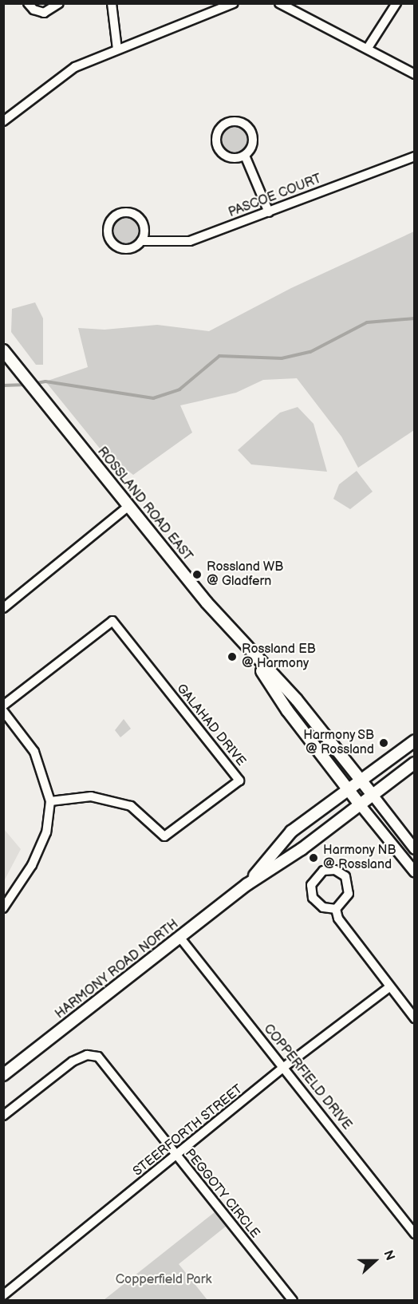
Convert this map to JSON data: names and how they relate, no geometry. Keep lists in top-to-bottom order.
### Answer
{
  "streets": {
    "main road": ["ROSSLAND ROAD EAST", "HARMONY ROAD NORTH"],
    "street": [
      "PASCOE COURT",
      "GALAHAD DRIVE",
      "COPPERFIELD DRIVE",
      "STEERFORTH STREET",
      "PEGGOTY CIRCLE"
    ]
  },
  "crossings": [
    ["ROSSLAND ROAD EAST", "HARMONY ROAD NORTH"],
    ["HARMONY ROAD NORTH", "COPPERFIELD DRIVE"],
    ["COPPERFIELD DRIVE", "STEERFORTH STREET"],
    ["STEERFORTH STREET", "PEGGOTY CIRCLE"]
  ],
  "parks": ["Copperfield Park"],
  "places": [
    "Rossland WB @ Gladfern",
    "Rossland EB @ Harmony",
    "Harmony SB @ Rossland",
    "Harmony NB @ Rossland"
  ],
  "north": "right"
}
